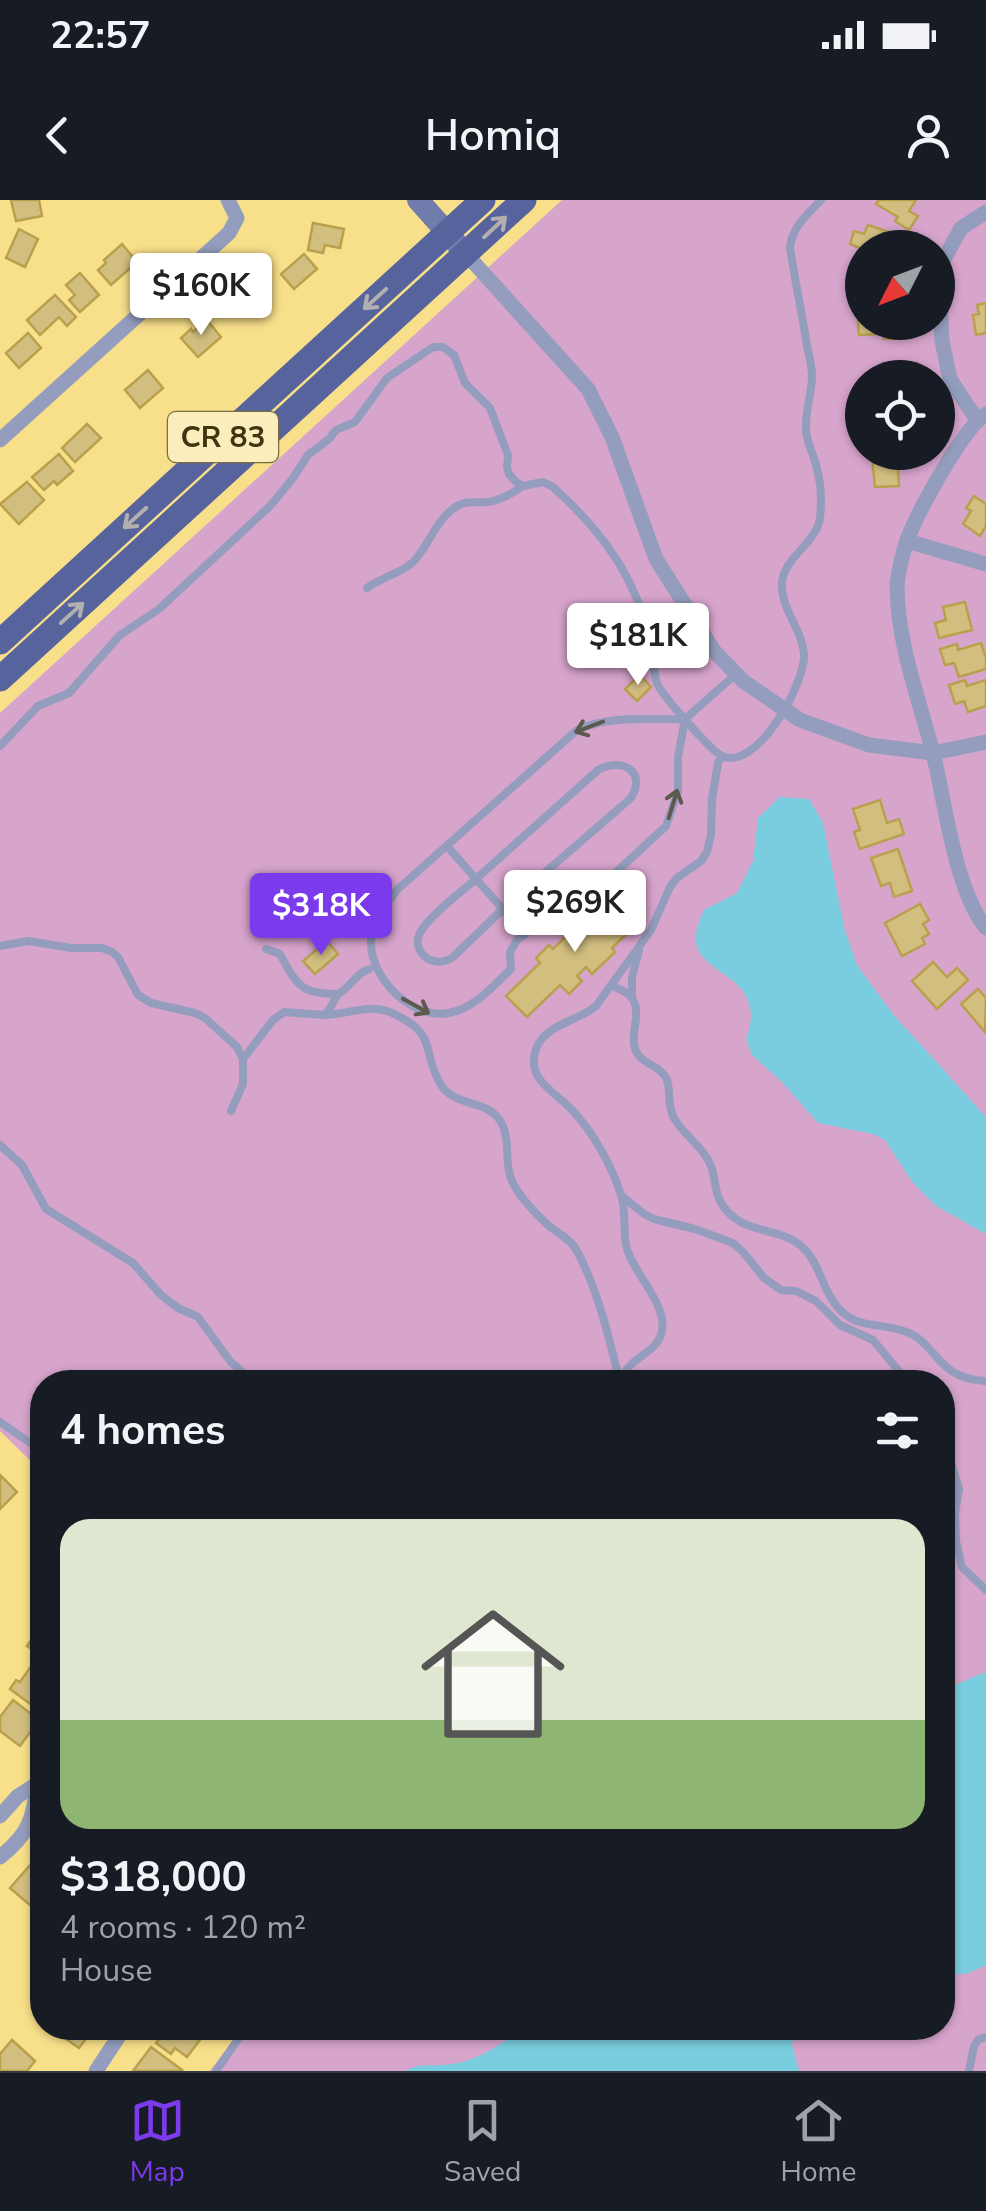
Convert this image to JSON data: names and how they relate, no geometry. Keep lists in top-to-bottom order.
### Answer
{
  "streets": {
    "main road": ["CR 83"]
  },
  "north": "bottom left",
  "page": {
    "status": "22:57",
    "header": "Homiq",
    "price": [
      "$160K",
      "$181K",
      "$269K",
      "$318K"
    ],
    "heading": "4 homes",
    "list": [
      {
        "name": "$318,000",
        "note": "4 rooms · 120 m² · House"
      }
    ],
    "tabs": ["Map", "Saved", "Home"]
  }
}
